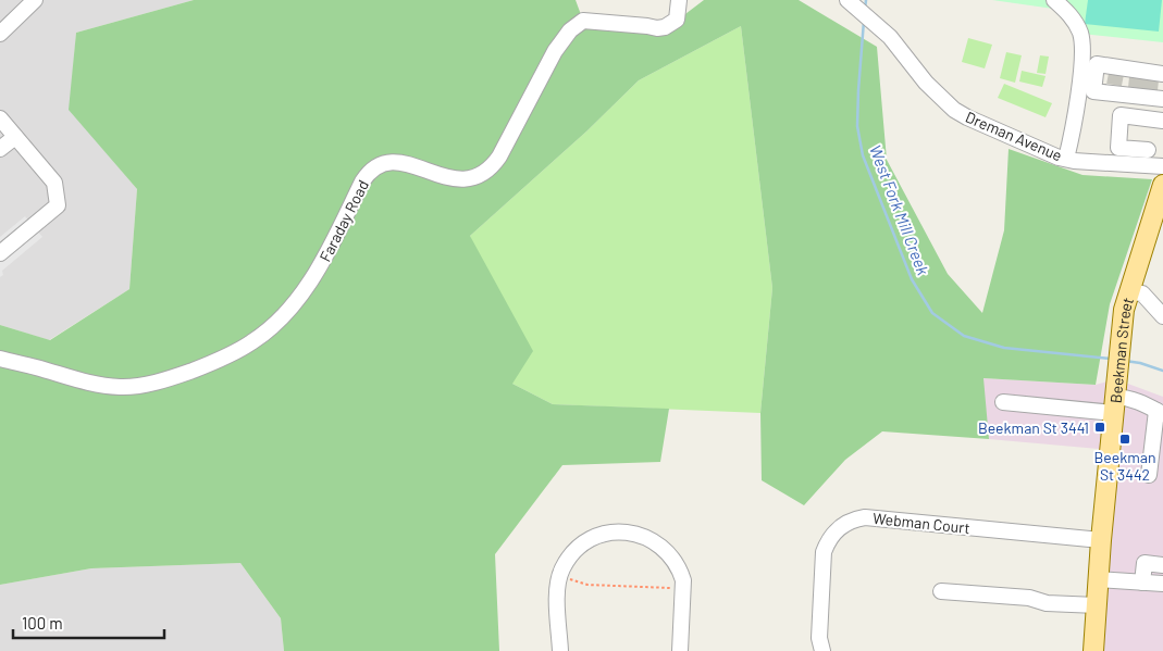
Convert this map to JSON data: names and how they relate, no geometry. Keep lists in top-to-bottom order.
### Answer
{
  "streets": {
    "main road": ["Beekman Street"],
    "street": ["Dreman Avenue", "Faraday Road", "Webman Court"]
  },
  "crossings": [
    ["Beekman Street", "Webman Court"]
  ],
  "water": ["West Fork Mill Creek"],
  "places": {
    "transit": ["Beekman St 3441", "Beekman St 3442"]
  },
  "scale_bar": "100 m"
}
